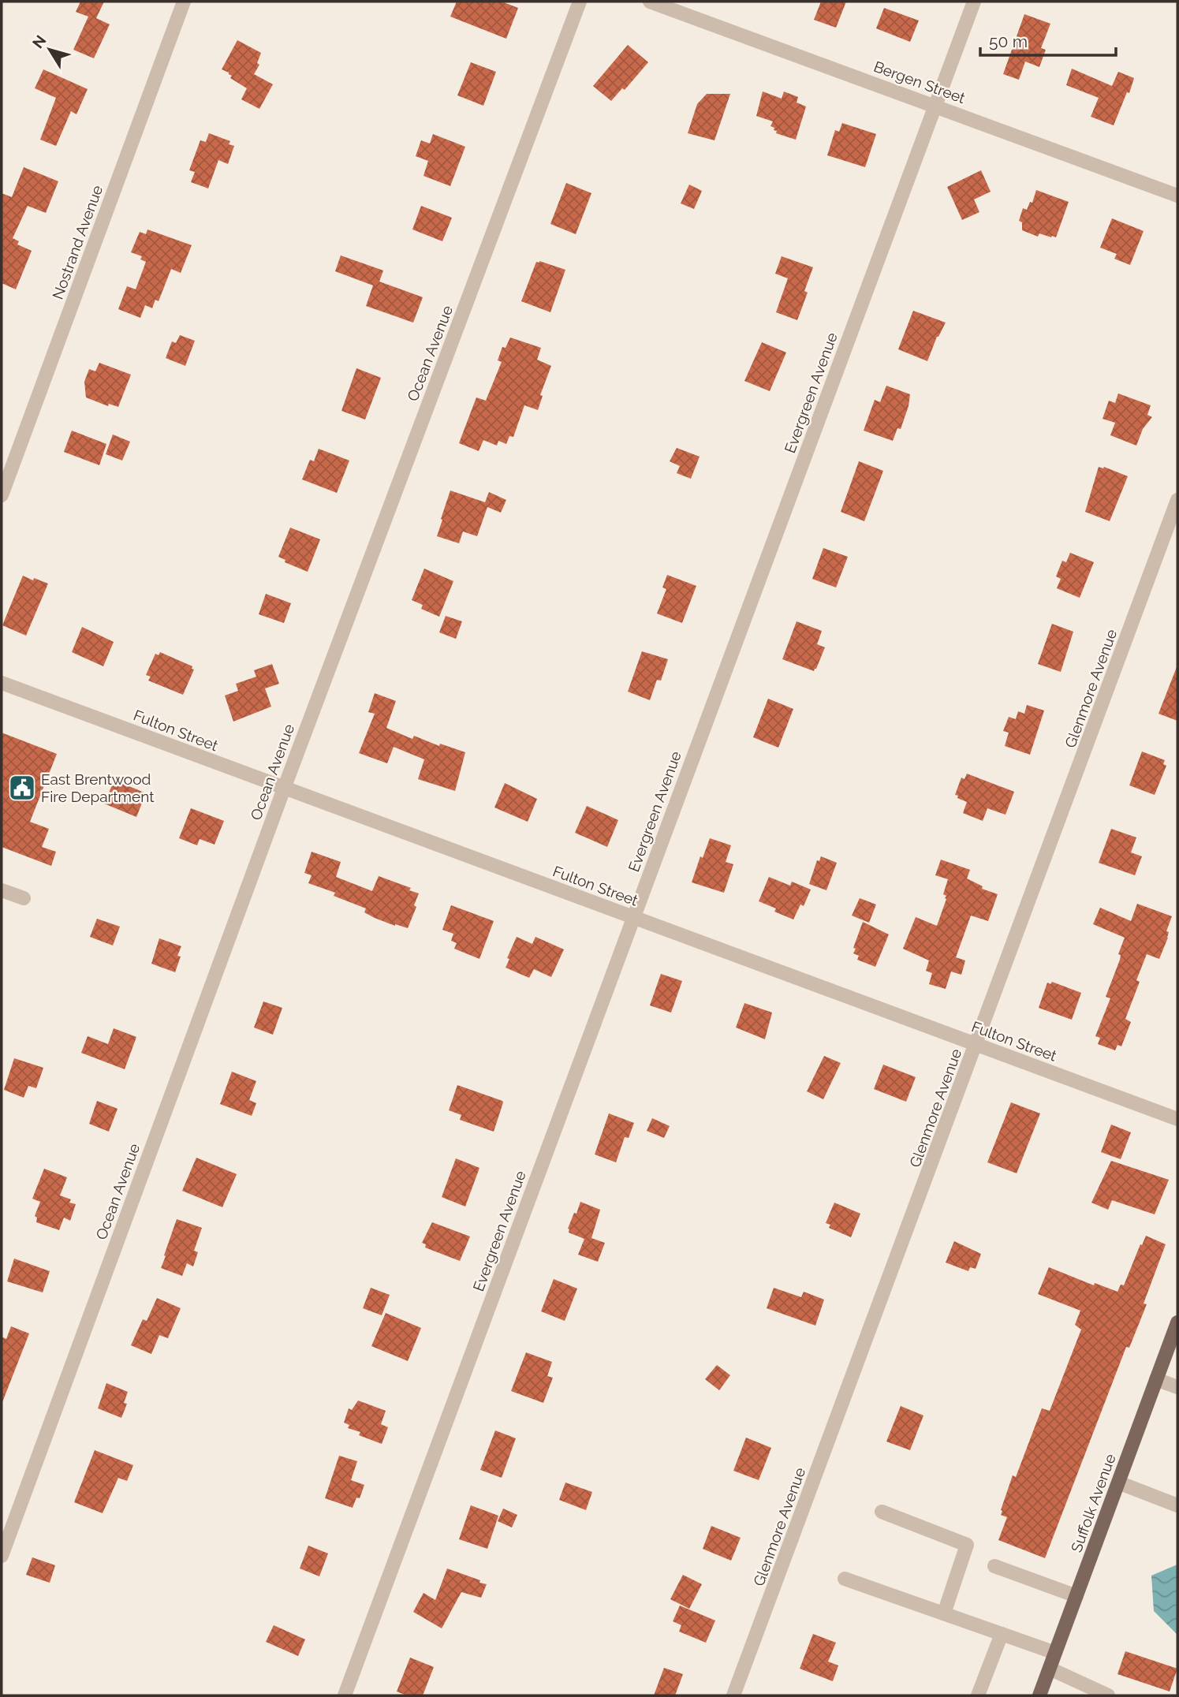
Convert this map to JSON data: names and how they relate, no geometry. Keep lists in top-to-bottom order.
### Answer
{
  "streets": {
    "main road": ["Suffolk Avenue"],
    "street": [
      "Bergen Street",
      "Nostrand Avenue",
      "Ocean Avenue",
      "Evergreen Avenue",
      "Glenmore Avenue",
      "Fulton Street"
    ]
  },
  "crossings": [
    ["Bergen Street", "Evergreen Avenue"],
    ["Ocean Avenue", "Fulton Street"],
    ["Evergreen Avenue", "Fulton Street"],
    ["Glenmore Avenue", "Fulton Street"]
  ],
  "places": {
    "public building": ["East Brentwood Fire Department"]
  },
  "scale_bar": "50 m",
  "north": "top left"
}
